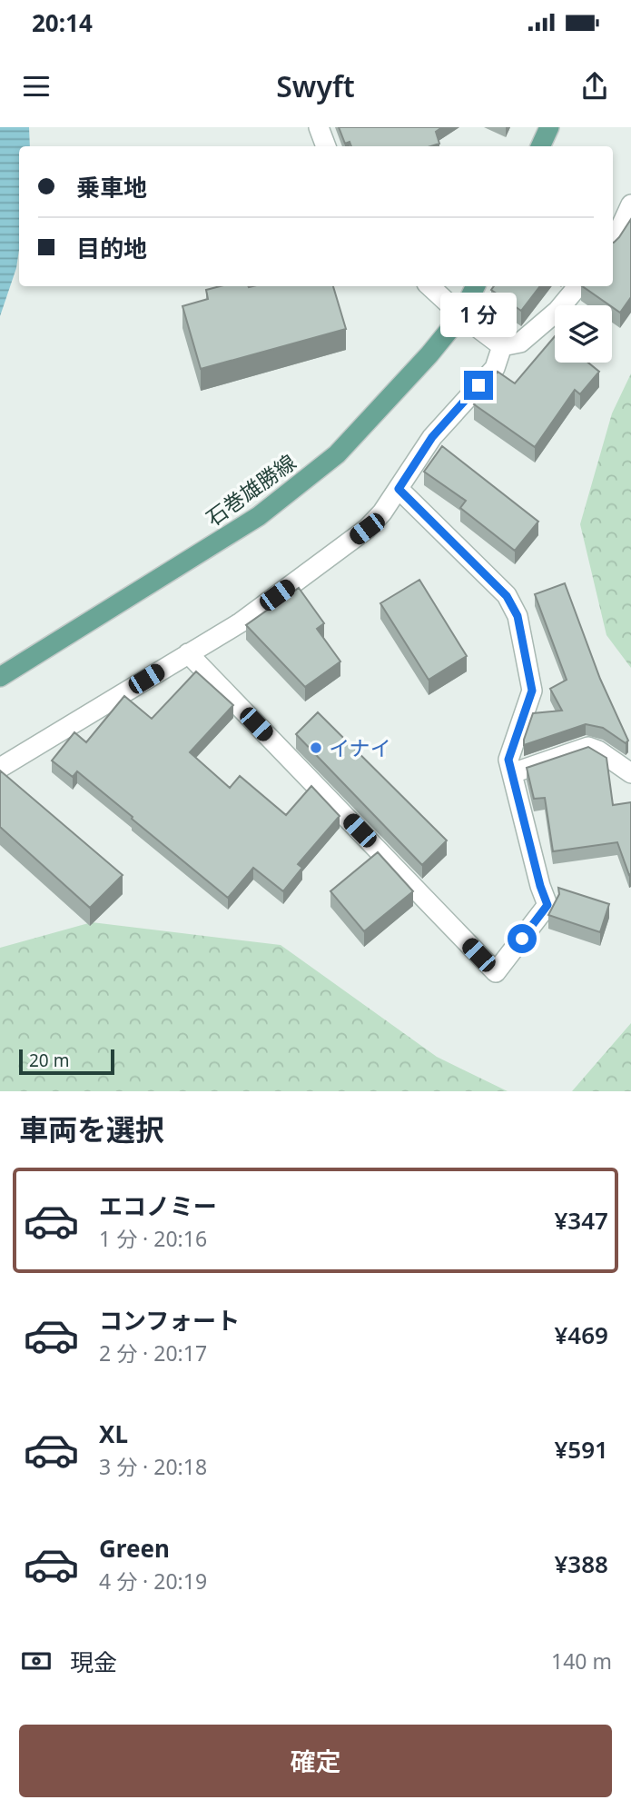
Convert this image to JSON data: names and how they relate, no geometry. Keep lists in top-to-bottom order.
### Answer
{
  "streets": {
    "main road": ["石巻雄勝線"]
  },
  "places": ["イナイ"],
  "scale_bar": "20 m",
  "page": {
    "status": "20:14",
    "header": "Swyft",
    "banner": ["乗車地", "目的地"],
    "bubble": "1 分",
    "scale": "20 m",
    "heading": "車両を選択",
    "list": [
      {
        "name": "エコノミー",
        "note": "1 分 · 20:16",
        "value": "¥347"
      },
      {
        "name": "コンフォート",
        "note": "2 分 · 20:17",
        "value": "¥469"
      },
      {
        "name": "XL",
        "note": "3 分 · 20:18",
        "value": "¥591"
      },
      {
        "name": "Green",
        "note": "4 分 · 20:19",
        "value": "¥388"
      }
    ],
    "pay": ["現金", "140 m"],
    "buttons": "確定"
  }
}
